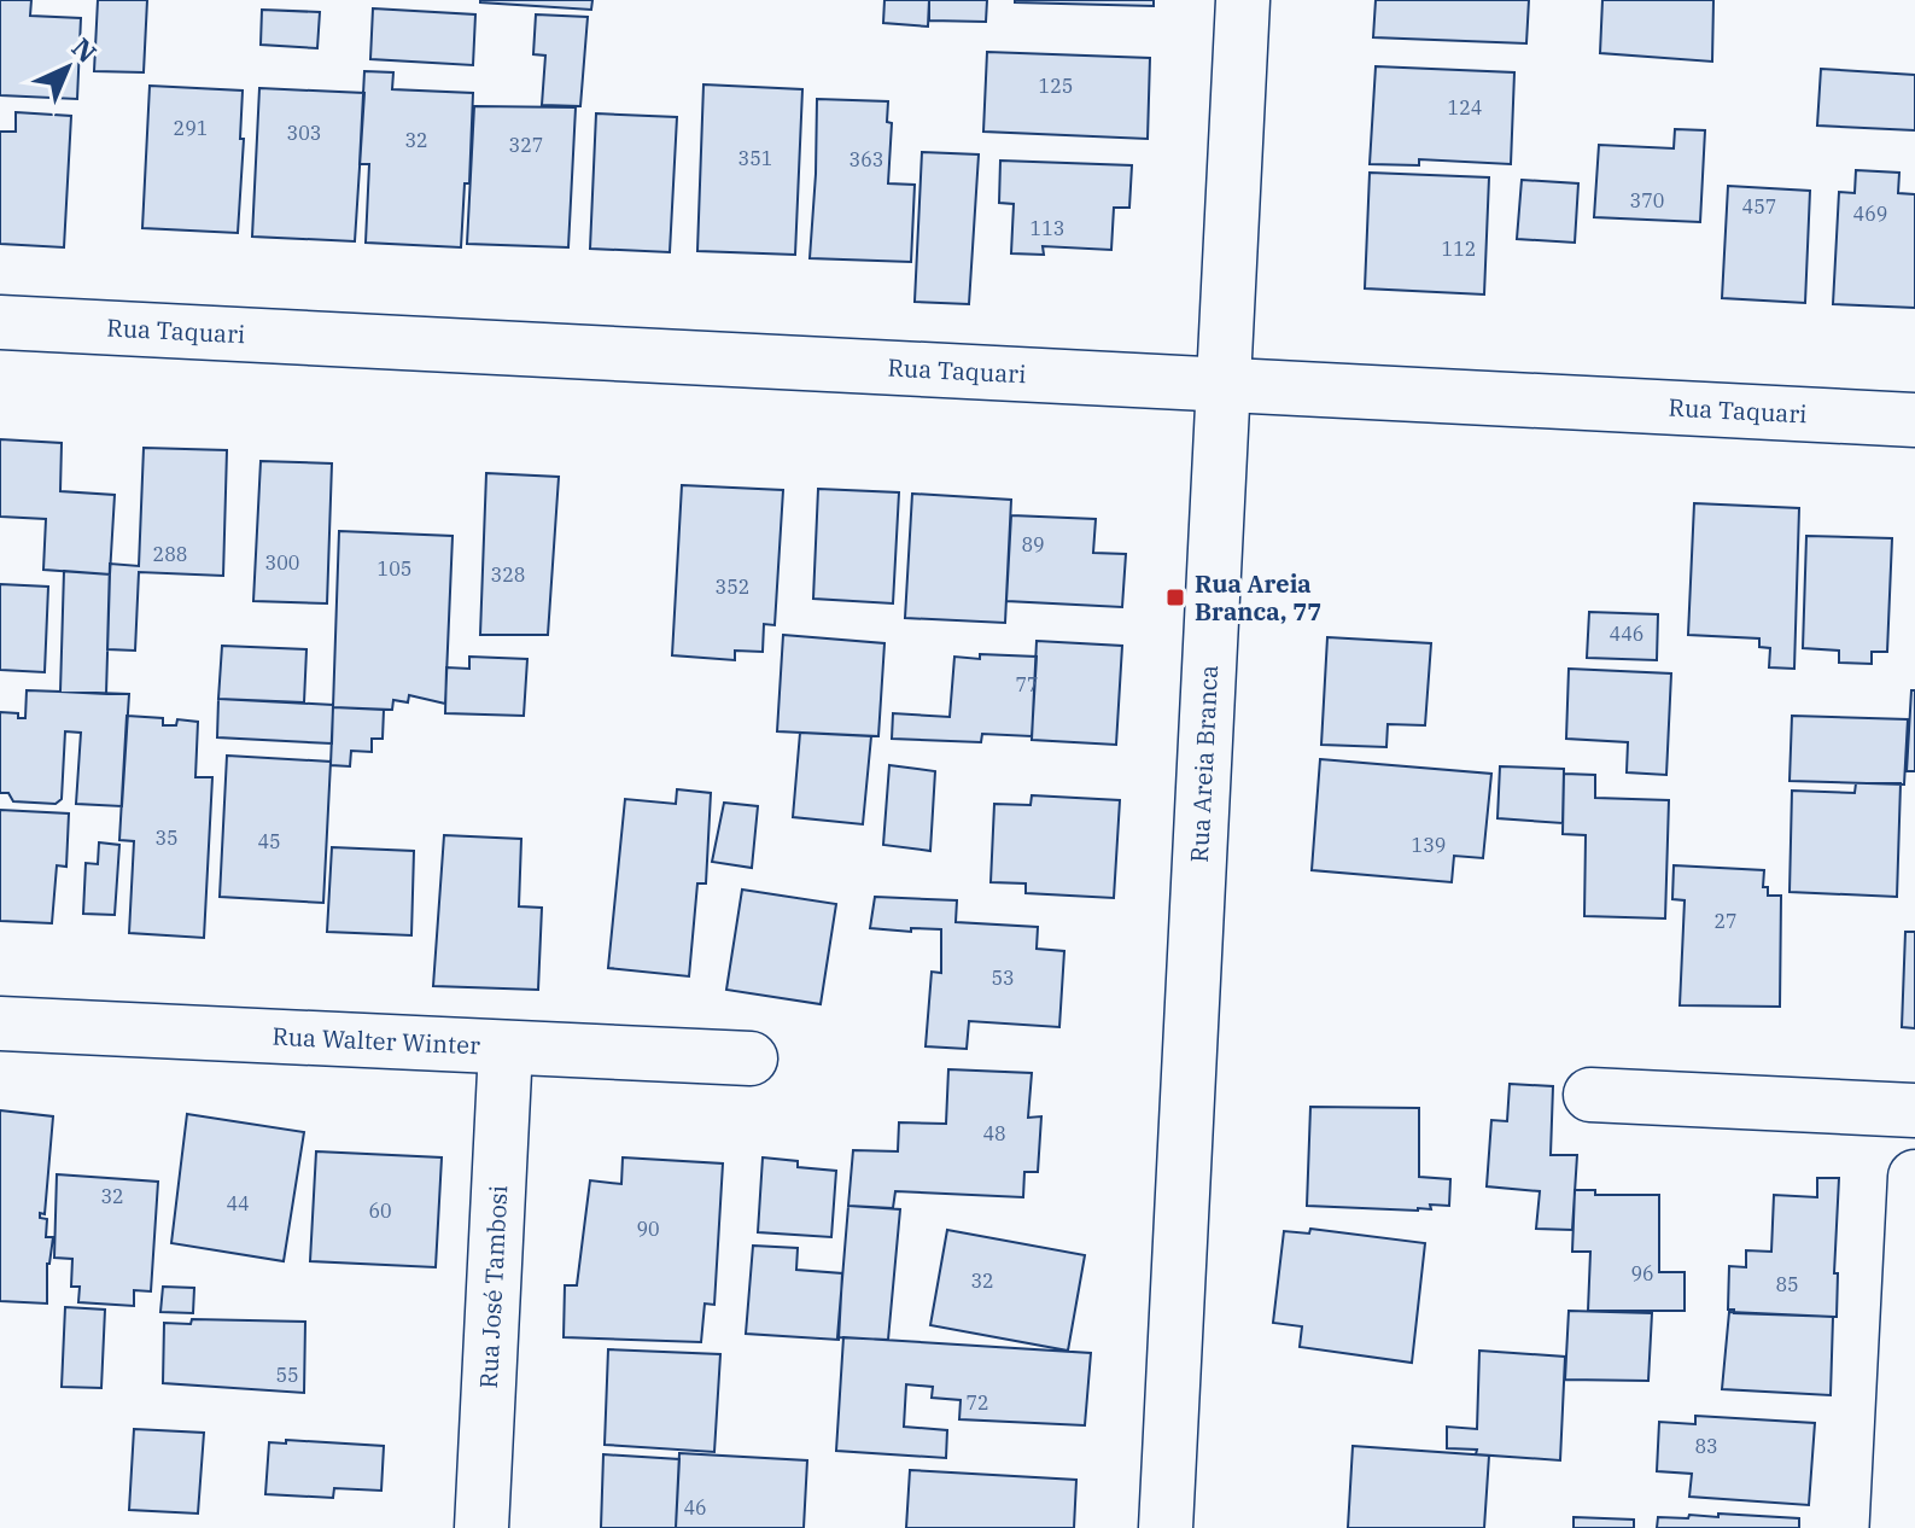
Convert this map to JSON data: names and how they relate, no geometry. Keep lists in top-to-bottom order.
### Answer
{
  "streets": {
    "street": [
      "Rua Taquari",
      "Rua Areia Branca",
      "Rua Walter Winter",
      "Rua José Tambosi"
    ]
  },
  "crossings": [
    ["Rua Taquari", "Rua Areia Branca"],
    ["Rua Walter Winter", "Rua José Tambosi"]
  ],
  "places": {
    "transit": ["Rua Areia Branca, 77"]
  },
  "house_numbers": [
    "125",
    "124",
    "291",
    "303",
    "32",
    "327",
    "351",
    "363",
    "370",
    "457",
    "469",
    "113",
    "112",
    "89",
    "288",
    "300",
    "105",
    "328",
    "352",
    "446",
    "77",
    "35",
    "45",
    "139",
    "27",
    "53",
    "48",
    "32",
    "44",
    "60",
    "90",
    "96",
    "32",
    "85",
    "55",
    "72",
    "83",
    "46"
  ],
  "north": "top right"
}
